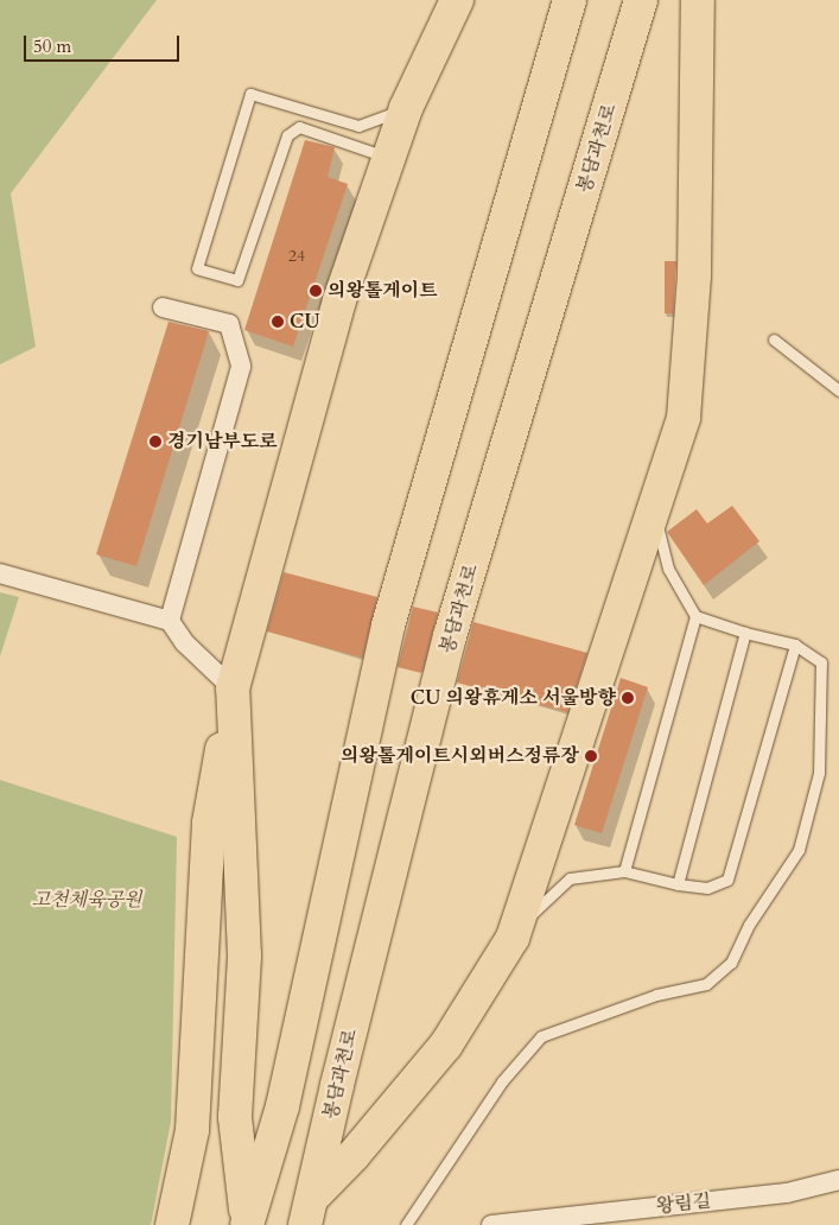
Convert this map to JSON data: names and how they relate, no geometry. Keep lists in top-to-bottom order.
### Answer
{
  "streets": {
    "highway": ["봉담과천로"],
    "street": ["왕림길"]
  },
  "parks": ["고천체육공원"],
  "places": [
    "의왕톨게이트",
    "CU",
    "경기남부도로",
    "CU 의왕휴게소 서울방향",
    "의왕톨게이트시외버스정류장"
  ],
  "house_numbers": ["24"],
  "scale_bar": "50 m"
}
